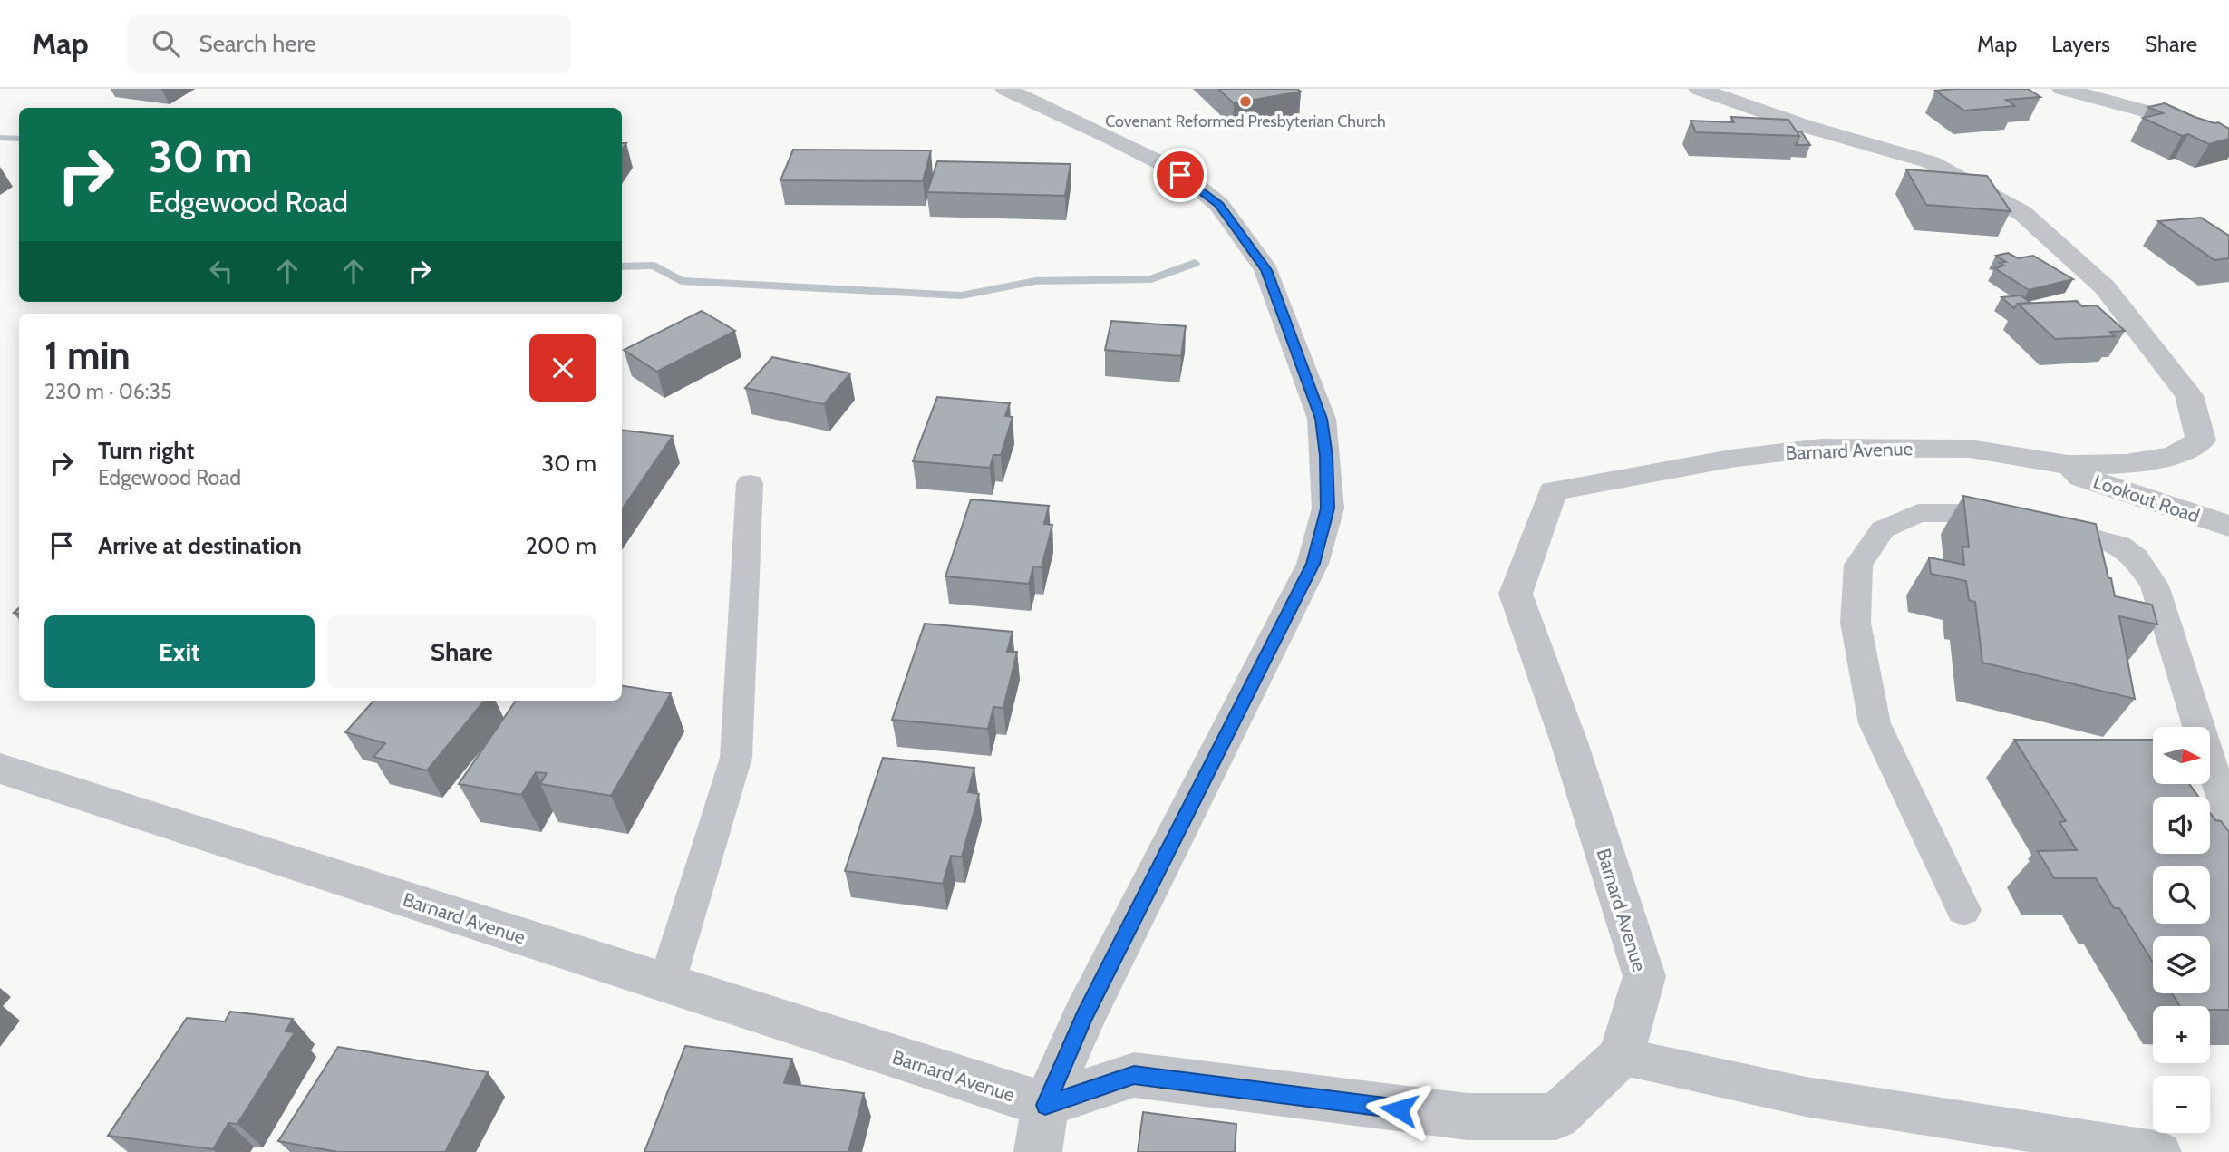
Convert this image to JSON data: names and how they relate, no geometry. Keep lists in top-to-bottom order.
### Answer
{
  "streets": {
    "street": ["Barnard Avenue", "Lookout Road"]
  },
  "crossings": [
    ["Barnard Avenue", "Lookout Road"]
  ],
  "places": ["Covenant Reformed Presbyterian Church"],
  "north": "right",
  "page": {
    "header": "Map",
    "search": "Search here",
    "nav": ["Map", "Layers", "Share"],
    "turn": ["30 m", "Edgewood Road"],
    "heading": ["1 min", "230 m · 06:35"],
    "list": [
      {
        "name": "Turn right",
        "note": "Edgewood Road",
        "value": "30 m"
      },
      {
        "name": "Arrive at destination",
        "value": "200 m"
      }
    ],
    "buttons": ["Exit", "Share"],
    "map_buttons": ["+", "−"]
  }
}
